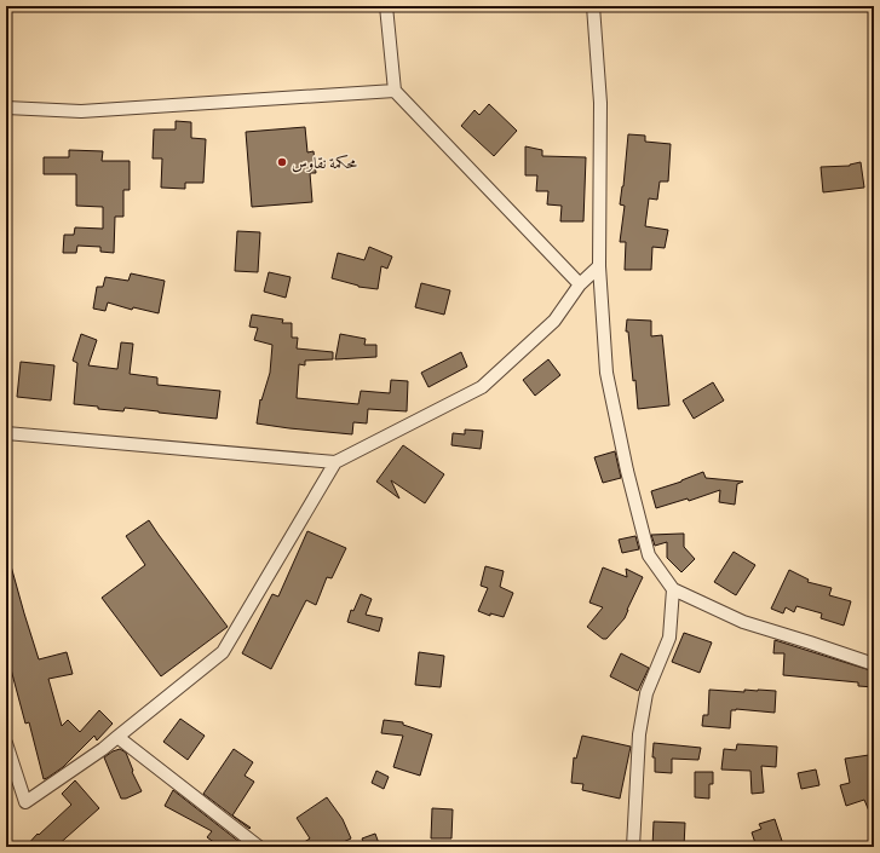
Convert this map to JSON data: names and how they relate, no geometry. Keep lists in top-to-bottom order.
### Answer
{
  "places": ["محكمة نقاوس"]
}
